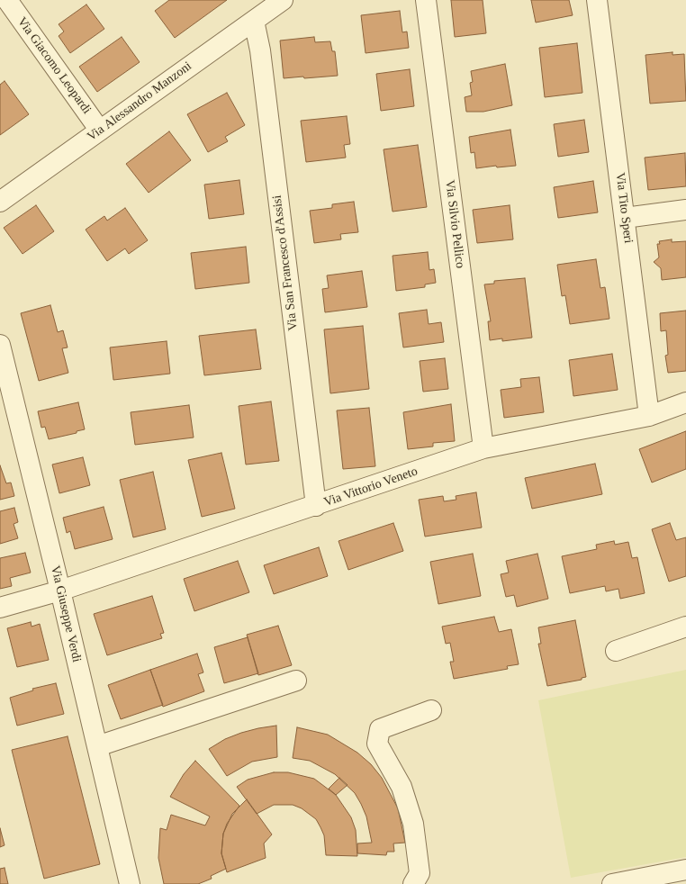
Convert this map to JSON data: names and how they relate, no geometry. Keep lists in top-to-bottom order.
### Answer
{
  "streets": {
    "street": [
      "Via Giacomo Leopardi",
      "Via Alessandro Manzoni",
      "Via Tito Speri",
      "Via Silvio Pellico",
      "Via San Francesco d'Assisi",
      "Via Vittorio Veneto",
      "Via Giuseppe Verdi"
    ]
  },
  "crossings": [
    ["Via Giacomo Leopardi", "Via Alessandro Manzoni"],
    ["Via Alessandro Manzoni", "Via San Francesco d'Assisi"],
    ["Via Tito Speri", "Via Vittorio Veneto"],
    ["Via Silvio Pellico", "Via Vittorio Veneto"],
    ["Via San Francesco d'Assisi", "Via Vittorio Veneto"],
    ["Via Vittorio Veneto", "Via Giuseppe Verdi"]
  ]
}
